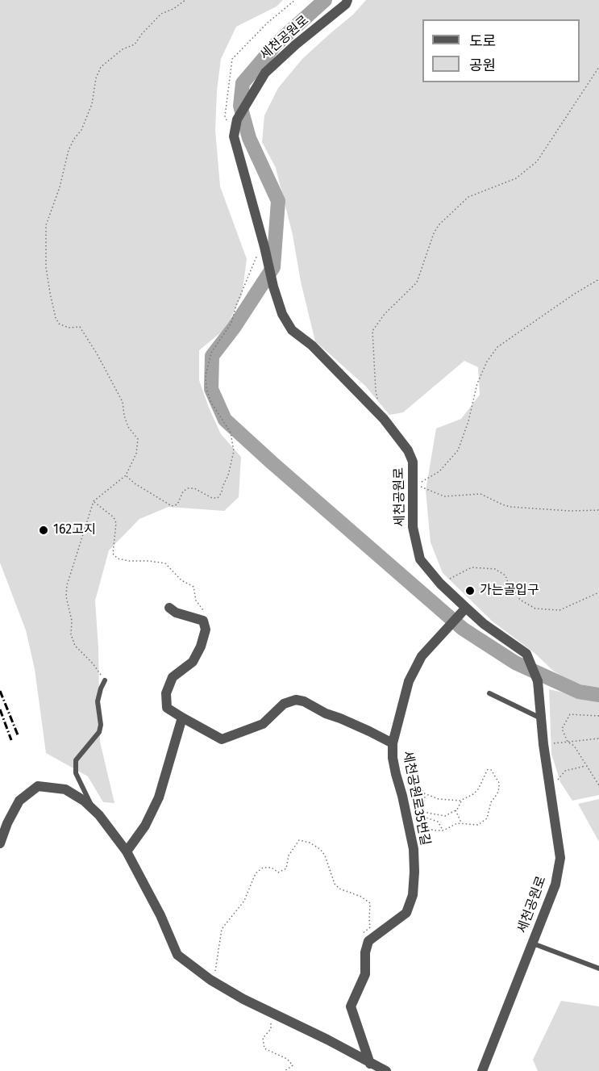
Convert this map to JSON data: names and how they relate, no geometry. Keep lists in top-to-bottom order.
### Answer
{
  "streets": {
    "street": ["세천공원로", "세천공원로35번길"]
  },
  "crossings": [
    ["세천공원로", "세천공원로35번길"]
  ],
  "places": ["162고지", "가는골입구"],
  "legend": ["도로", "공원"]
}
